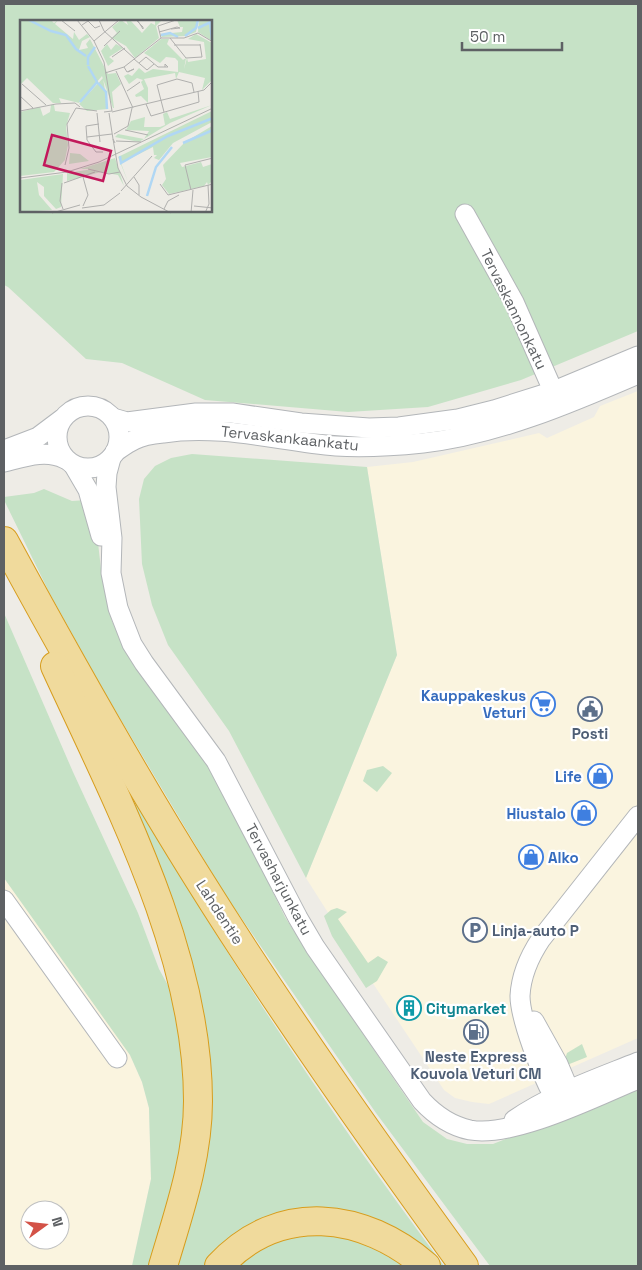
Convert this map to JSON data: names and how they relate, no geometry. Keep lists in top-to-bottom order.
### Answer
{
  "streets": {
    "highway": ["Lahdentie"],
    "street": ["Tervaskannonkatu", "Tervaskankaankatu", "Tervasharjunkatu"]
  },
  "crossings": [
    ["Tervaskannonkatu", "Tervaskankaankatu"],
    ["Tervaskankaankatu", "Tervasharjunkatu"]
  ],
  "places": {
    "supermarket": ["Kauppakeskus Veturi"],
    "public building": ["Posti"],
    "shop": ["Life", "Hiustalo", "Alko"],
    "parking": ["Linja-auto P"],
    "building": ["Citymarket"],
    "fuel station": ["Neste Express Kouvola Veturi CM"]
  },
  "scale_bar": "50 m",
  "north": "right"
}
